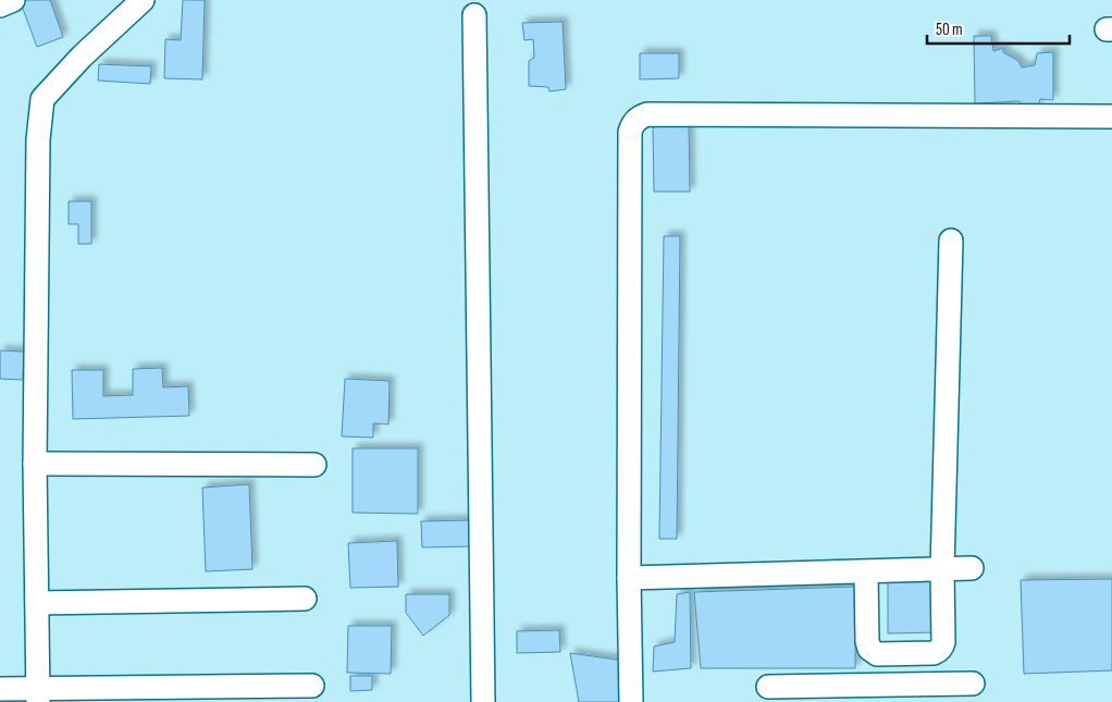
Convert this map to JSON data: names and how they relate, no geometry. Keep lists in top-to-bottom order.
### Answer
{
  "scale_bar": "50 m"
}
